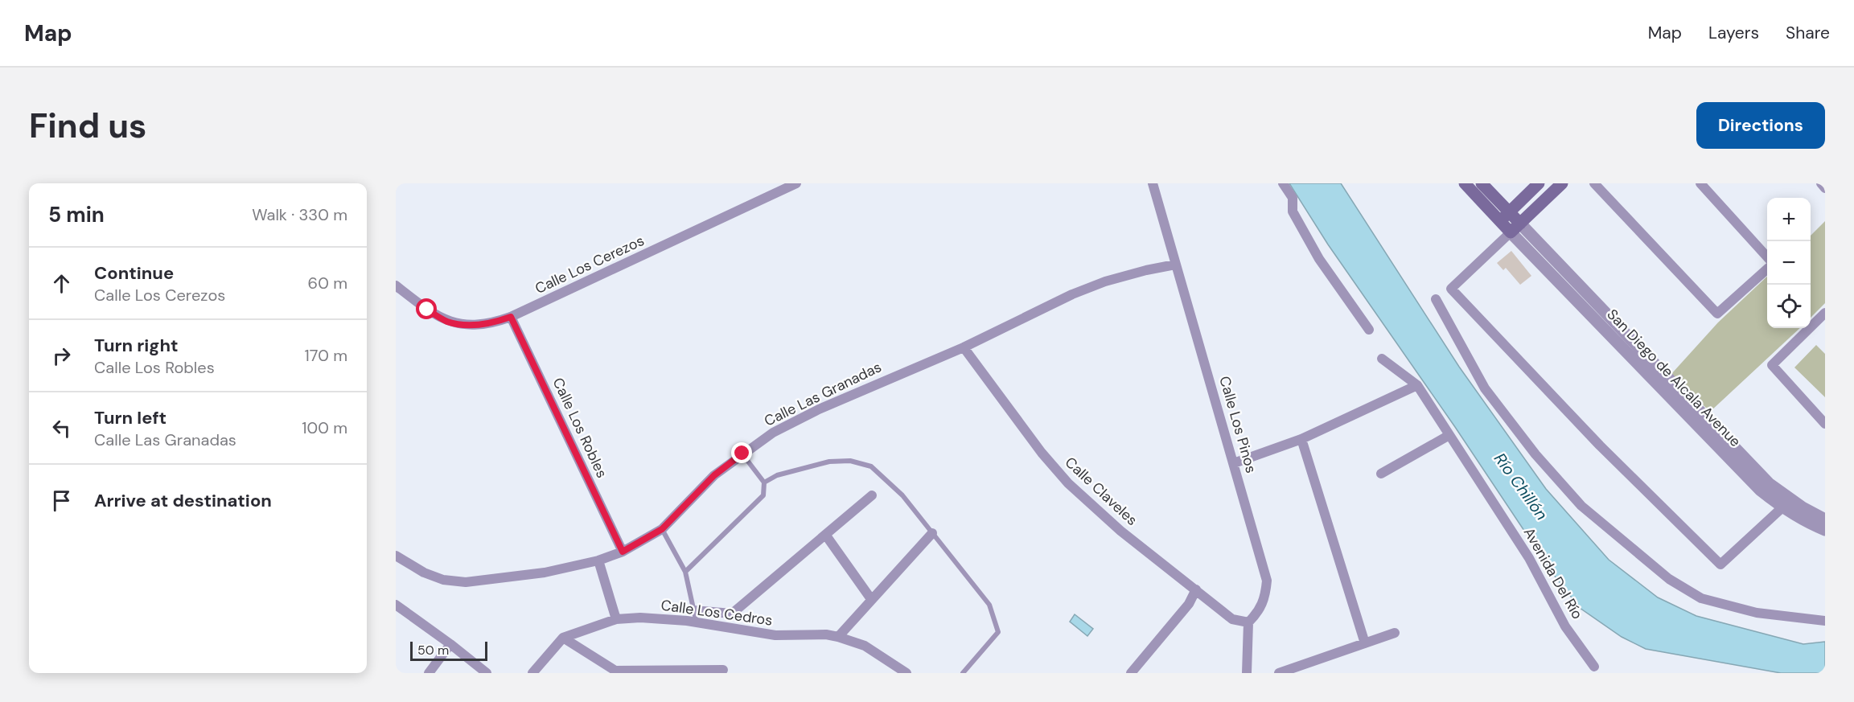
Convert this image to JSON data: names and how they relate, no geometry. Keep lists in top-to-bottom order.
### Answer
{
  "streets": {
    "street": [
      "Calle Los Cerezos",
      "San Diego de Alcala Avenue",
      "Calle Las Granadas",
      "Calle Los Pinos",
      "Calle Los Robles",
      "Calle Claveles",
      "Avenida Del Río",
      "Calle Los Cedros"
    ]
  },
  "crossings": [
    ["Calle Los Cerezos", "Calle Los Robles"],
    ["Calle Las Granadas", "Calle Los Pinos"],
    ["Calle Las Granadas", "Calle Los Robles"],
    ["Calle Las Granadas", "Calle Claveles"],
    ["Calle Los Pinos", "Calle Claveles"]
  ],
  "water": ["Río Chillón"],
  "scale_bar": "50 m",
  "page": {
    "header": "Map",
    "nav": ["Map", "Layers", "Share"],
    "buttons": "Directions",
    "title": "Find us",
    "heading": ["5 min", "Walk · 330 m"],
    "map_buttons": ["+", "−"],
    "list": [
      ["Continue", "Calle Los Cerezos", "60 m"],
      ["Turn right", "Calle Los Robles", "170 m"],
      ["Turn left", "Calle Las Granadas", "100 m"],
      "Arrive at destination"
    ],
    "scale": "50 m"
  }
}
